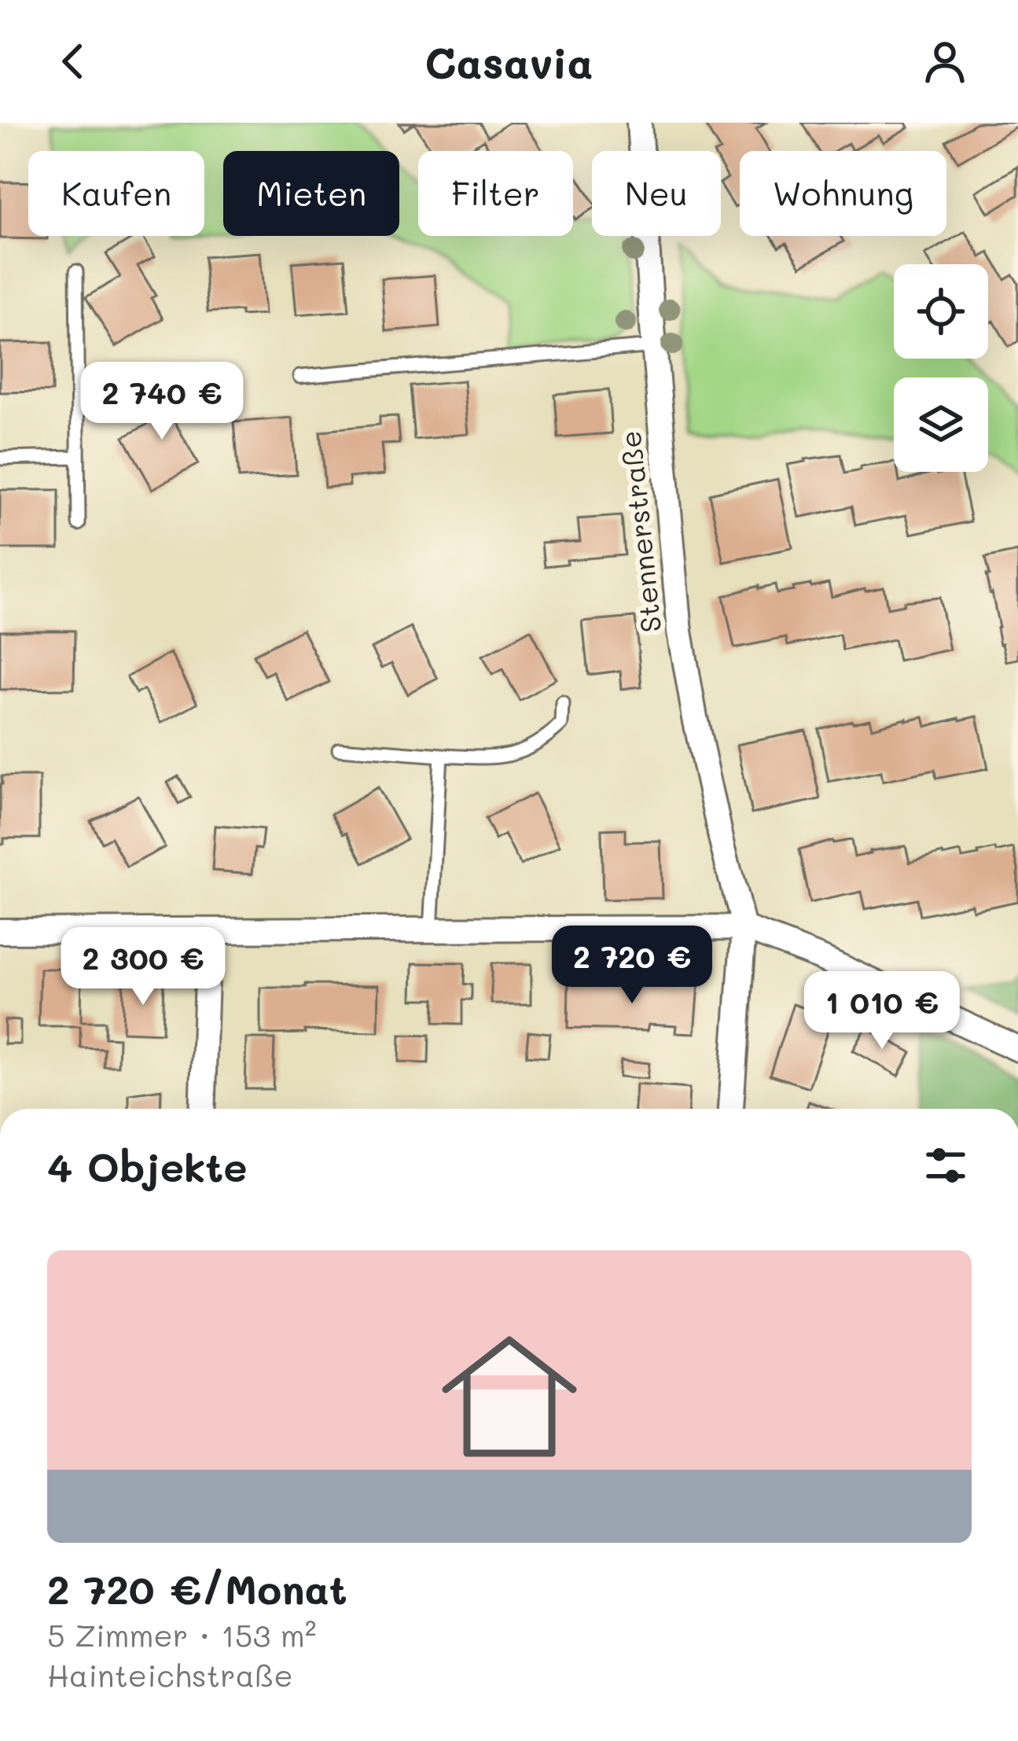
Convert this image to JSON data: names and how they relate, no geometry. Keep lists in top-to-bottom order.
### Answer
{
  "streets": {
    "street": ["Stennerstraße"]
  },
  "page": {
    "header": "Casavia",
    "chip": [
      "Kaufen",
      "Mieten",
      "Filter",
      "Neu",
      "Wohnung"
    ],
    "price": [
      "2 740 €",
      "2 720 €",
      "2 300 €",
      "1 010 €"
    ],
    "heading": "4 Objekte",
    "list": [
      {
        "name": "2 720 €/Monat",
        "note": "5 Zimmer · 153 m² · Hainteichstraße"
      }
    ]
  }
}
